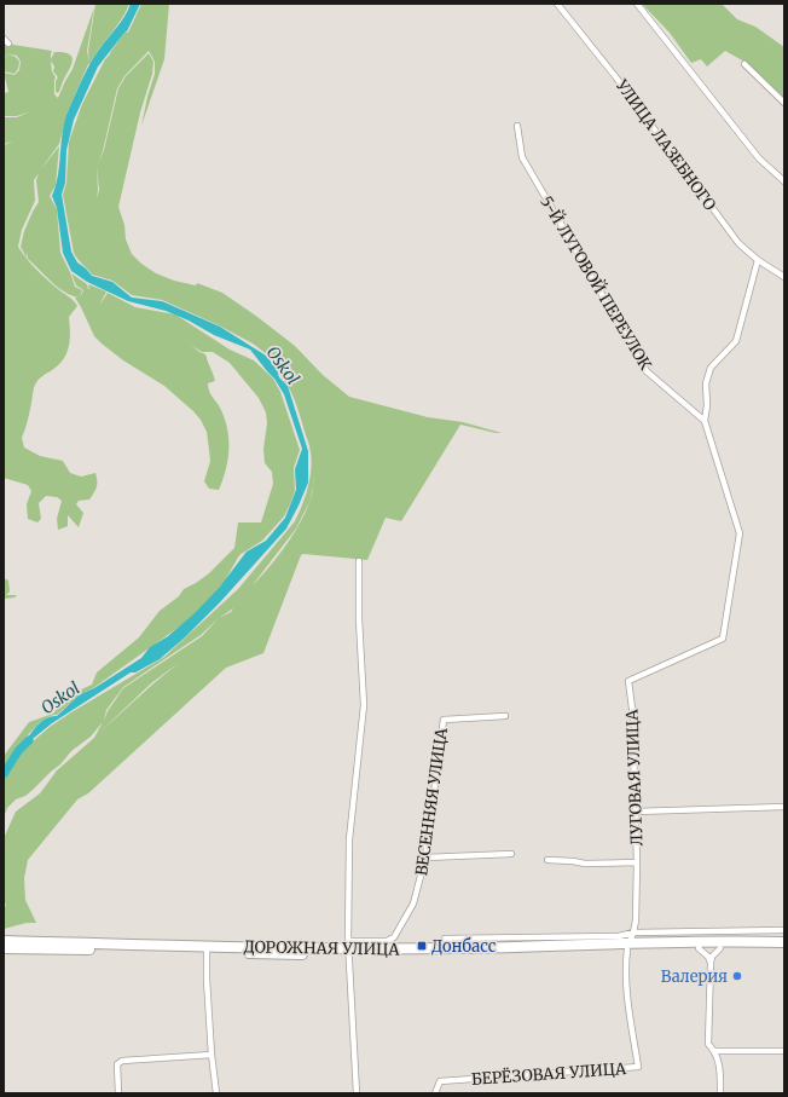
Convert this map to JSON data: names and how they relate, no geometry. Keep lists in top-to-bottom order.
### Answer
{
  "streets": {
    "main road": ["ДОРОЖНАЯ УЛИЦА"],
    "street": [
      "УЛИЦА ЛАЗЕБНОГО",
      "5-Й ЛУГОВОЙ ПЕРЕУЛОК",
      "ЛУГОВАЯ УЛИЦА",
      "ВЕСЕННЯЯ УЛИЦА",
      "БЕРЁЗОВАЯ УЛИЦА"
    ]
  },
  "crossings": [
    ["УЛИЦА ЛАЗЕБНОГО", "ЛУГОВАЯ УЛИЦА"],
    ["5-Й ЛУГОВОЙ ПЕРЕУЛОК", "ЛУГОВАЯ УЛИЦА"],
    ["ЛУГОВАЯ УЛИЦА", "ДОРОЖНАЯ УЛИЦА"],
    ["ЛУГОВАЯ УЛИЦА", "БЕРЁЗОВАЯ УЛИЦА"],
    ["ВЕСЕННЯЯ УЛИЦА", "ДОРОЖНАЯ УЛИЦА"],
    ["ДОРОЖНАЯ УЛИЦА", "БЕРЁЗОВАЯ УЛИЦА"]
  ],
  "water": ["Oskol"],
  "places": {
    "transit": ["Донбасс"],
    "other": ["Валерия"]
  }
}
